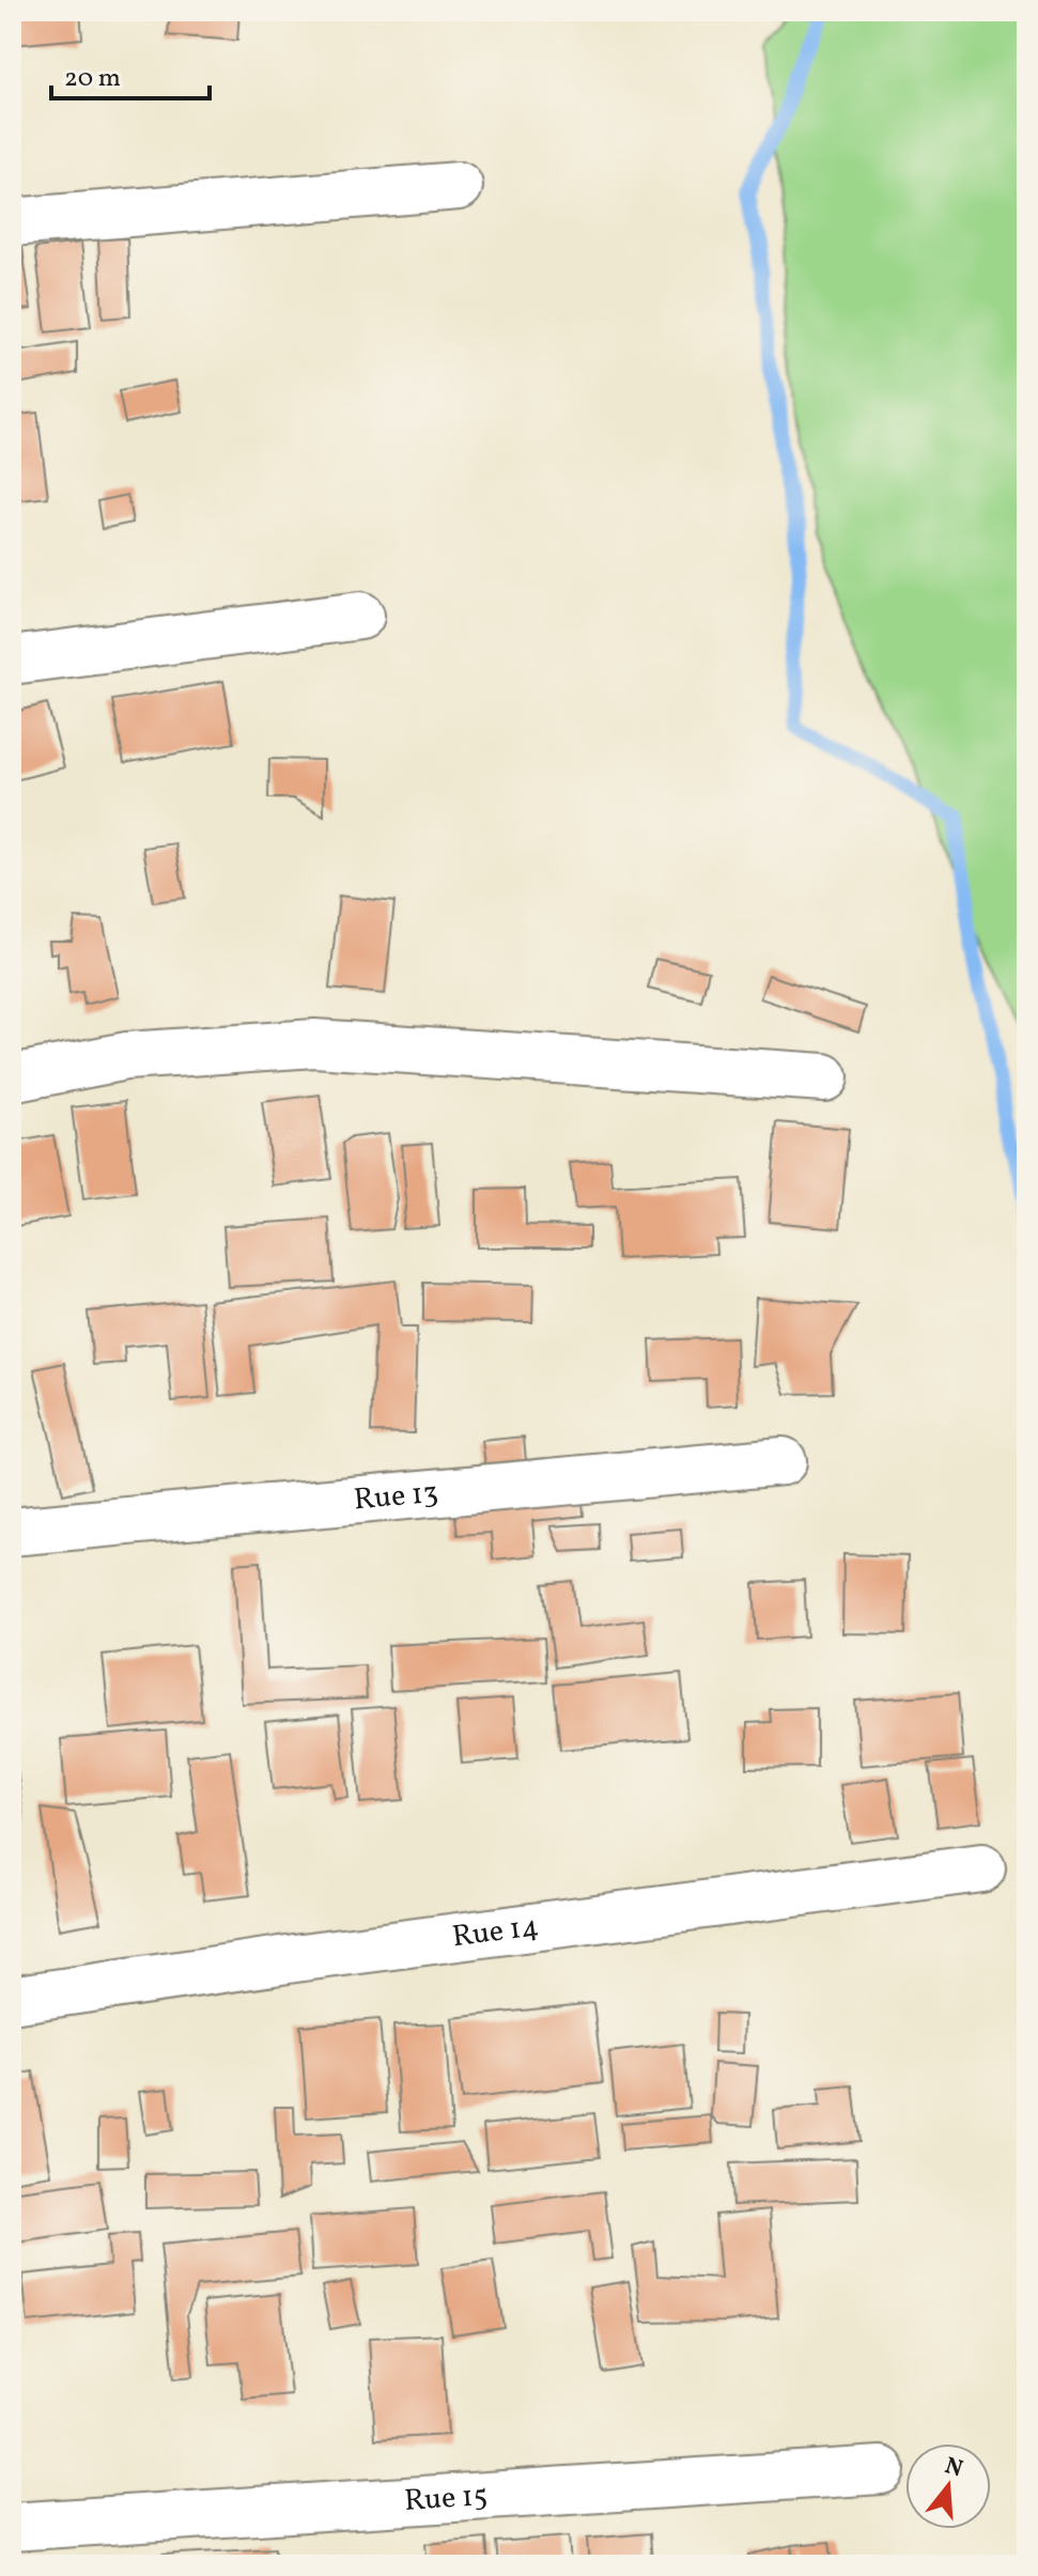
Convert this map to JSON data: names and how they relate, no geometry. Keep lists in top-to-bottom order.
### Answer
{
  "streets": {
    "street": ["Rue 13", "Rue 14", "Rue 15"]
  },
  "scale_bar": "20 m",
  "north": "top"
}
